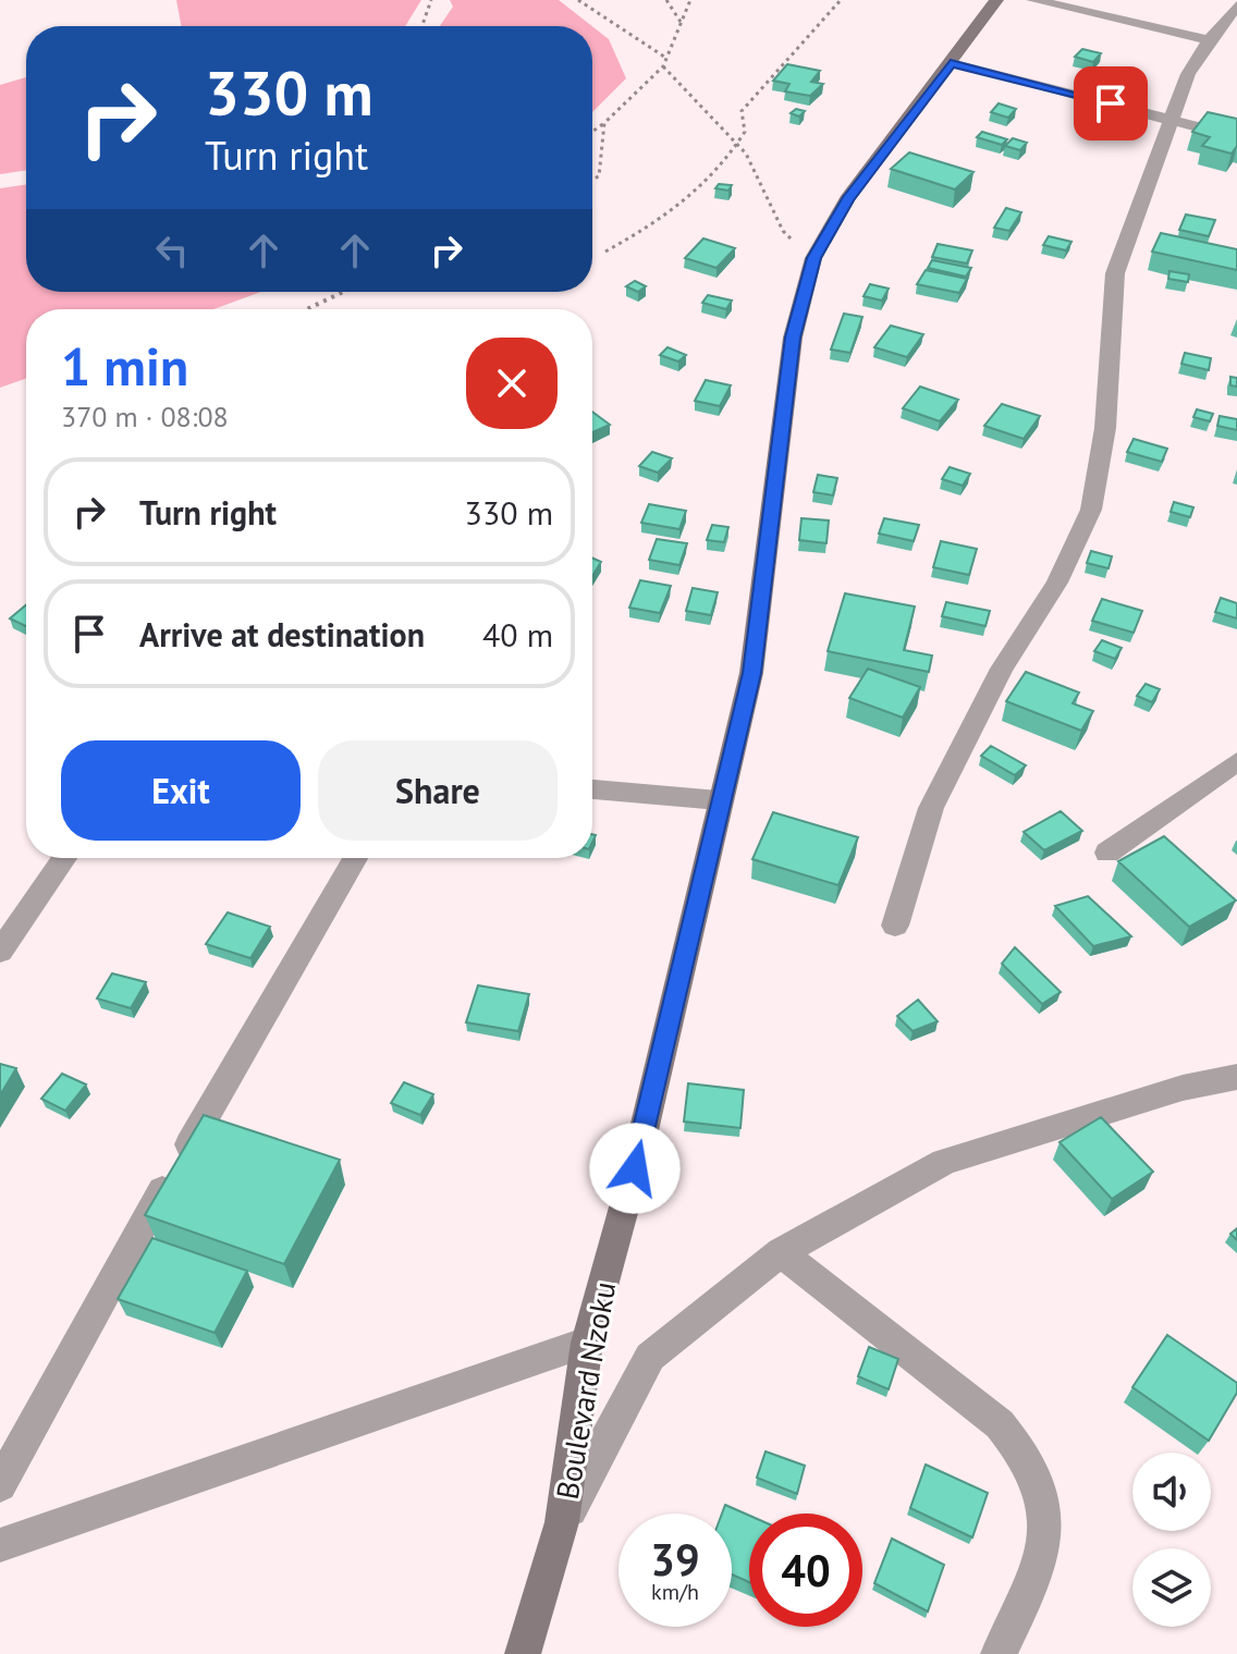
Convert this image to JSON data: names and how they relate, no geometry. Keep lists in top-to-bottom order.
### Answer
{
  "streets": {
    "street": ["Boulevard Nzoku"]
  },
  "page": {
    "turn": ["330 m", "Turn right"],
    "heading": ["1 min", "370 m · 08:08"],
    "list": [
      {
        "name": "Turn right",
        "value": "330 m"
      },
      {
        "name": "Arrive at destination",
        "value": "40 m"
      }
    ],
    "buttons": ["Exit", "Share"],
    "speed": "39 km/h",
    "limit": "40"
  }
}
